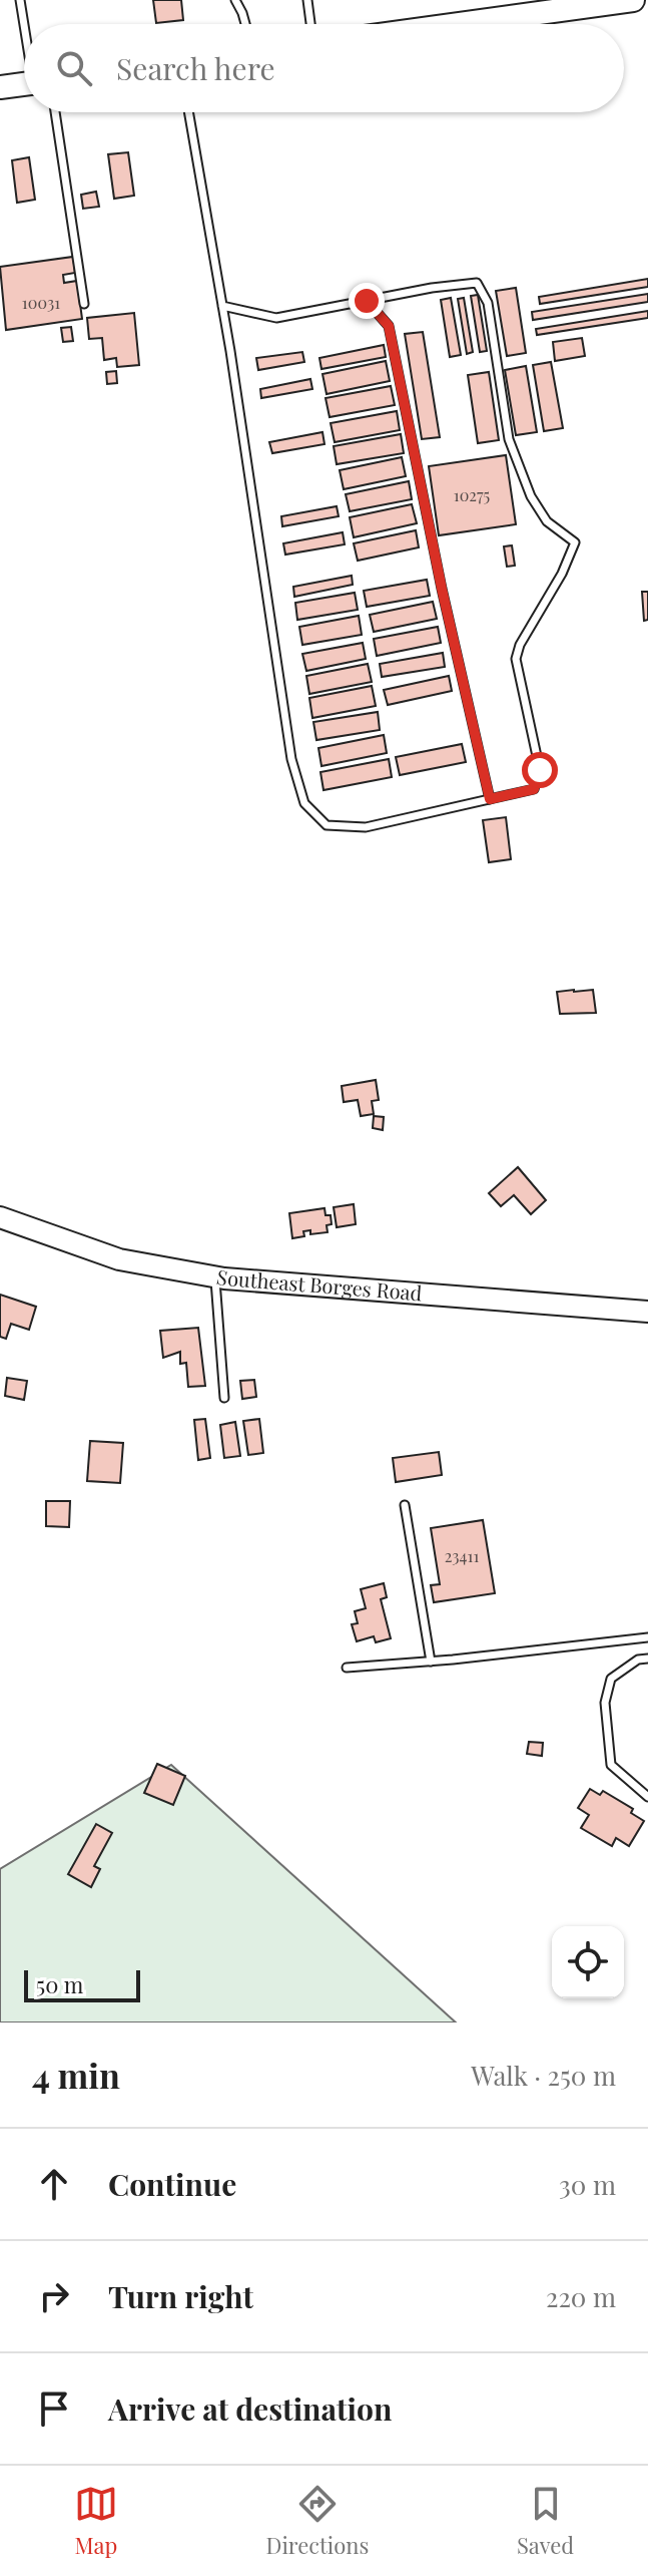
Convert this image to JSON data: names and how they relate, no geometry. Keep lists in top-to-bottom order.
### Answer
{
  "streets": {
    "street": ["Southeast Borges Road"]
  },
  "house_numbers": ["10031", "10275", "23411"],
  "scale_bar": "50 m",
  "page": {
    "search": "Search here",
    "scale": "50 m",
    "heading": ["4 min", "Walk · 250 m"],
    "list": [
      ["Continue", "30 m"],
      ["Turn right", "220 m"],
      "Arrive at destination"
    ],
    "nav": ["Map", "Directions", "Saved"]
  }
}
